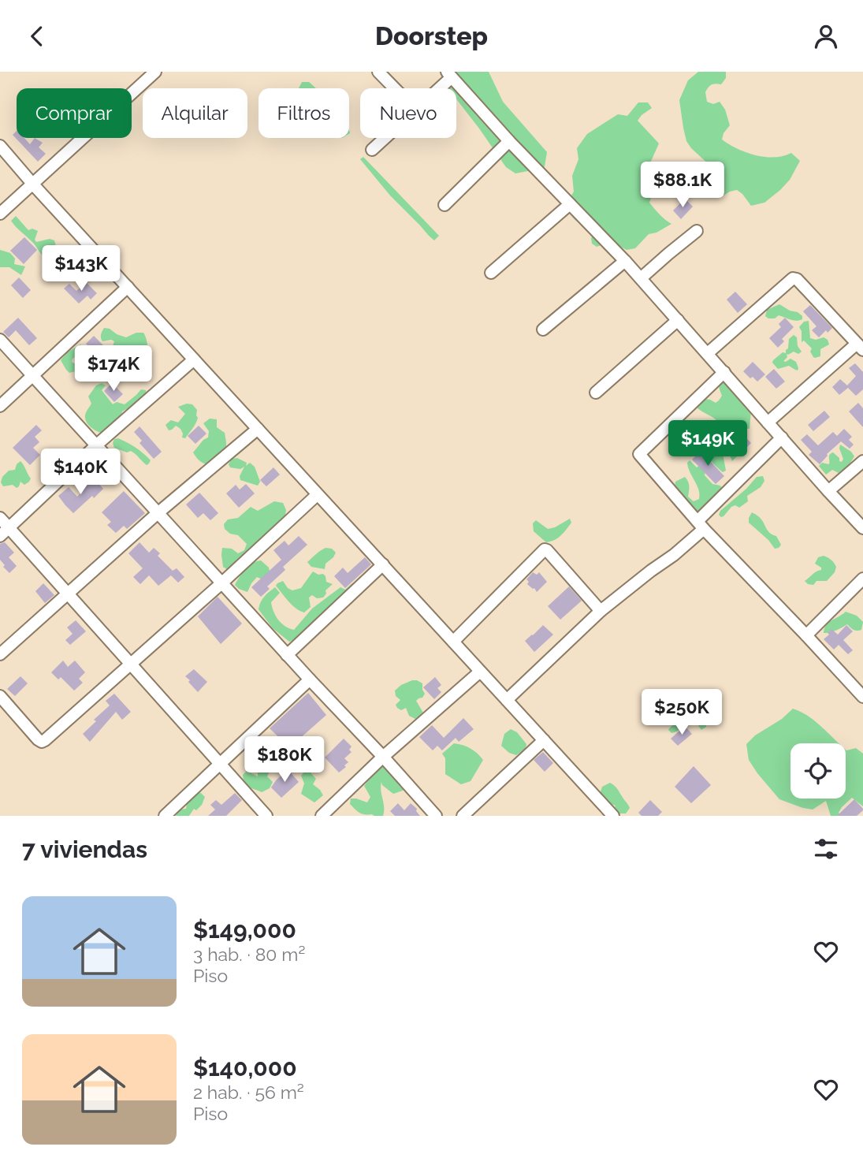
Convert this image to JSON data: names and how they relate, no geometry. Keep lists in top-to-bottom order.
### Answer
{
  "page": {
    "header": "Doorstep",
    "chip": [
      "Comprar",
      "Alquilar",
      "Filtros",
      "Nuevo"
    ],
    "price": [
      "$88.1K",
      "$143K",
      "$174K",
      "$149K",
      "$140K",
      "$250K",
      "$180K"
    ],
    "heading": "7 viviendas",
    "list": [
      {
        "name": "$149,000",
        "note": "3 hab. · 80 m² · Piso"
      },
      {
        "name": "$140,000",
        "note": "2 hab. · 56 m² · Piso"
      }
    ]
  }
}
